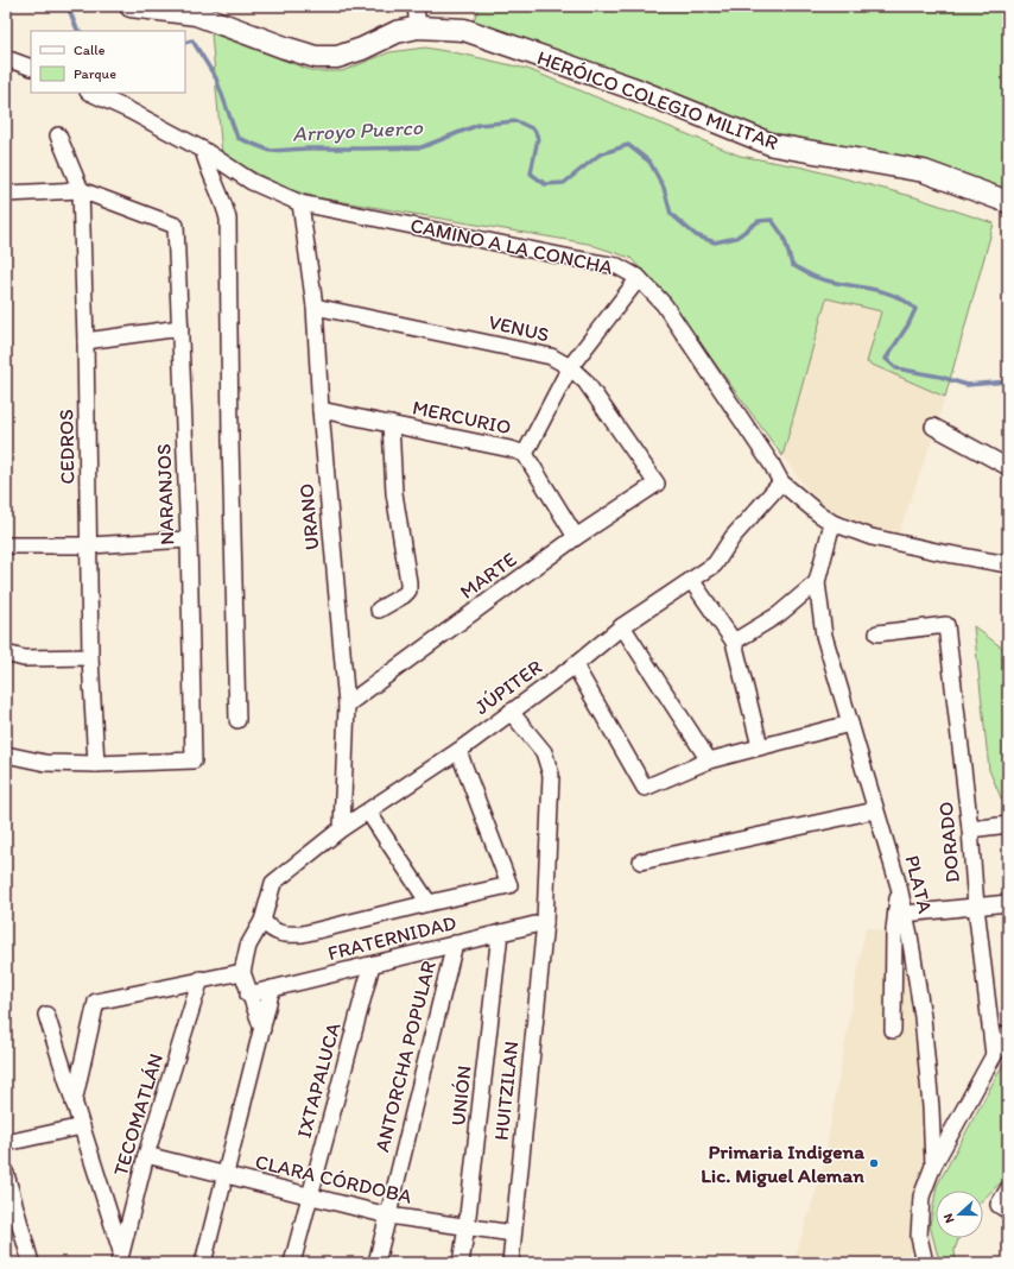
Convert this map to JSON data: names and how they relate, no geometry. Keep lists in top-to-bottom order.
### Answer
{
  "streets": {
    "street": [
      "HERÓICO COLEGIO MILITAR",
      "CAMINO A LA CONCHA",
      "VENUS",
      "MERCURIO",
      "CEDROS",
      "NARANJOS",
      "URANO",
      "MARTE",
      "JÚPITER",
      "DORADO",
      "PLATA",
      "FRATERNIDAD",
      "ANTORCHA POPULAR",
      "IXTAPALUCA",
      "HUITZILAN",
      "UNIÓN",
      "TECOMATLÁN",
      "CLARA CÓRDOBA"
    ]
  },
  "crossings": [
    ["CAMINO A LA CONCHA", "URANO"],
    ["CAMINO A LA CONCHA", "JÚPITER"],
    ["CAMINO A LA CONCHA", "PLATA"],
    ["VENUS", "URANO"],
    ["VENUS", "MARTE"],
    ["MERCURIO", "URANO"],
    ["MERCURIO", "MARTE"],
    ["CEDROS", "NARANJOS"],
    ["URANO", "MARTE"],
    ["URANO", "JÚPITER"],
    ["JÚPITER", "HUITZILAN"],
    ["FRATERNIDAD", "ANTORCHA POPULAR"],
    ["FRATERNIDAD", "IXTAPALUCA"],
    ["FRATERNIDAD", "HUITZILAN"],
    ["FRATERNIDAD", "UNIÓN"],
    ["ANTORCHA POPULAR", "CLARA CÓRDOBA"],
    ["IXTAPALUCA", "CLARA CÓRDOBA"],
    ["HUITZILAN", "CLARA CÓRDOBA"],
    ["UNIÓN", "CLARA CÓRDOBA"],
    ["TECOMATLÁN", "CLARA CÓRDOBA"]
  ],
  "water": ["Arroyo Puerco"],
  "places": ["Primaria Indigena Lic. Miguel Aleman"],
  "legend": ["Calle", "Parque"],
  "north": "left"
}
